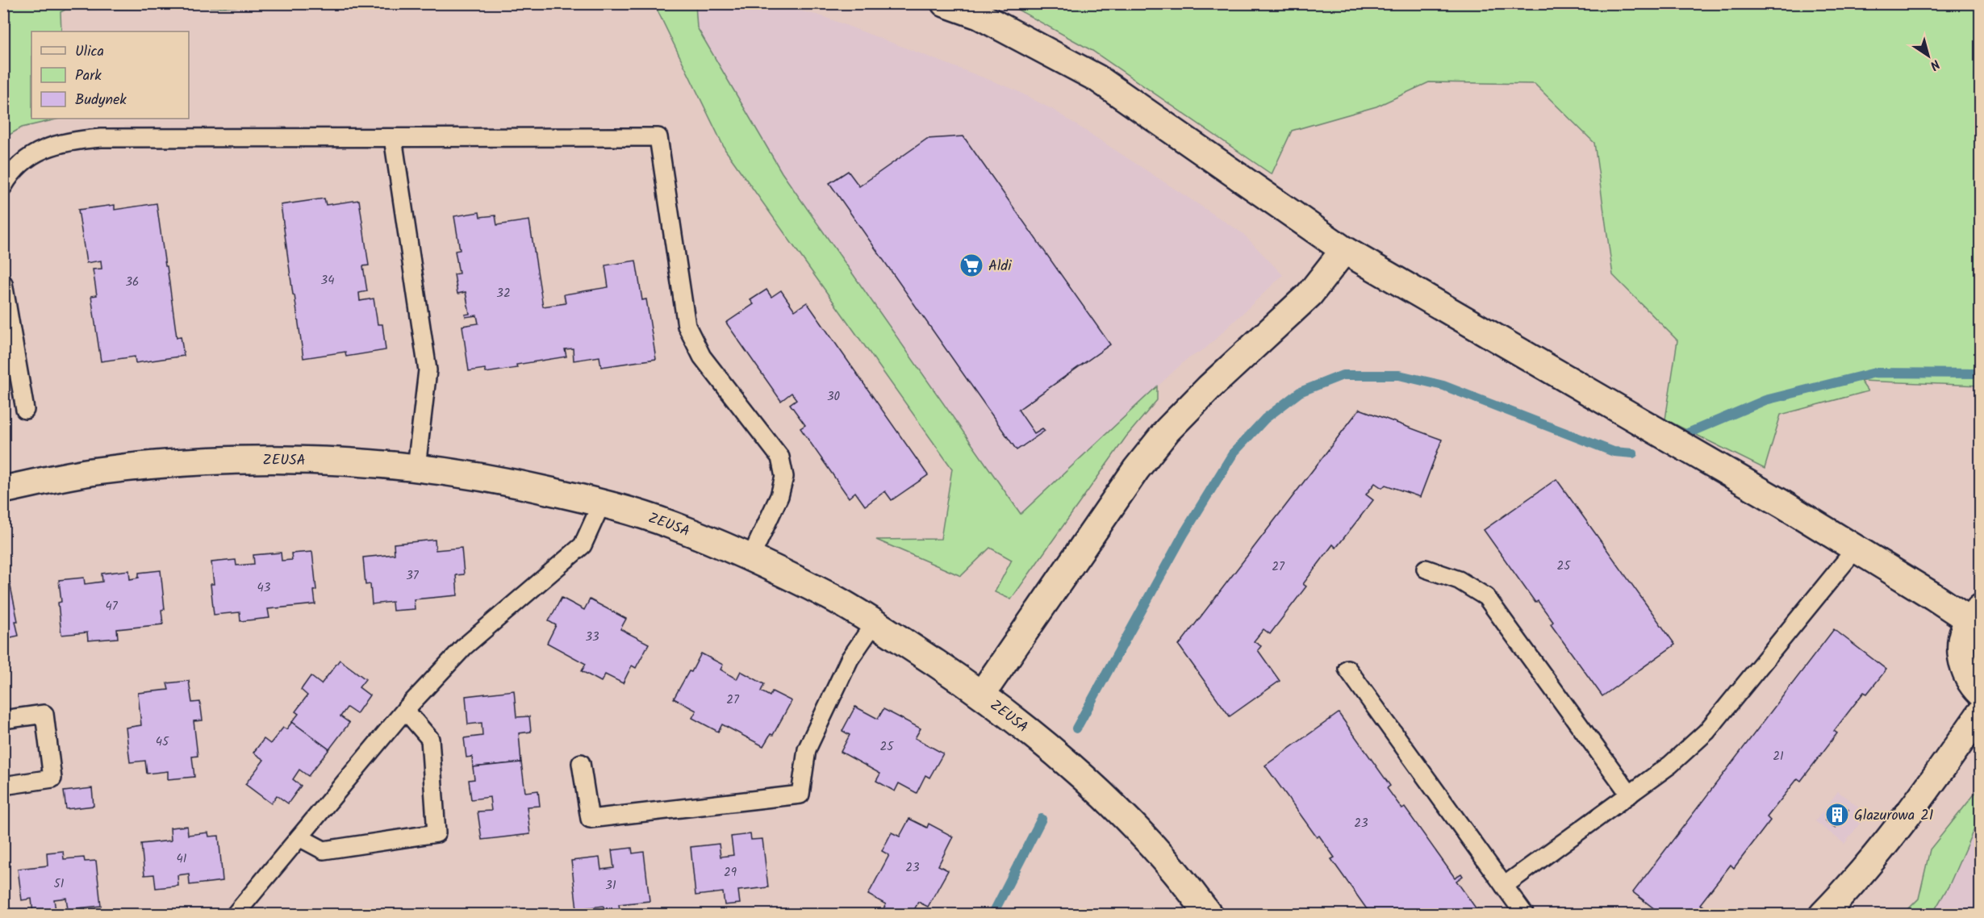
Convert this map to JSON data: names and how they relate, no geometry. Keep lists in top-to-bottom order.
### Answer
{
  "streets": {
    "street": ["ZEUSA"]
  },
  "places": {
    "supermarket": ["Aldi"],
    "building": ["Glazurowa 21"]
  },
  "house_numbers": [
    "34",
    "36",
    "32",
    "30",
    "25",
    "27",
    "37",
    "43",
    "47",
    "33",
    "27",
    "45",
    "25",
    "21",
    "23",
    "41",
    "23",
    "29",
    "51",
    "31"
  ],
  "legend": ["Ulica", "Park", "Budynek"],
  "north": "bottom right"
}
